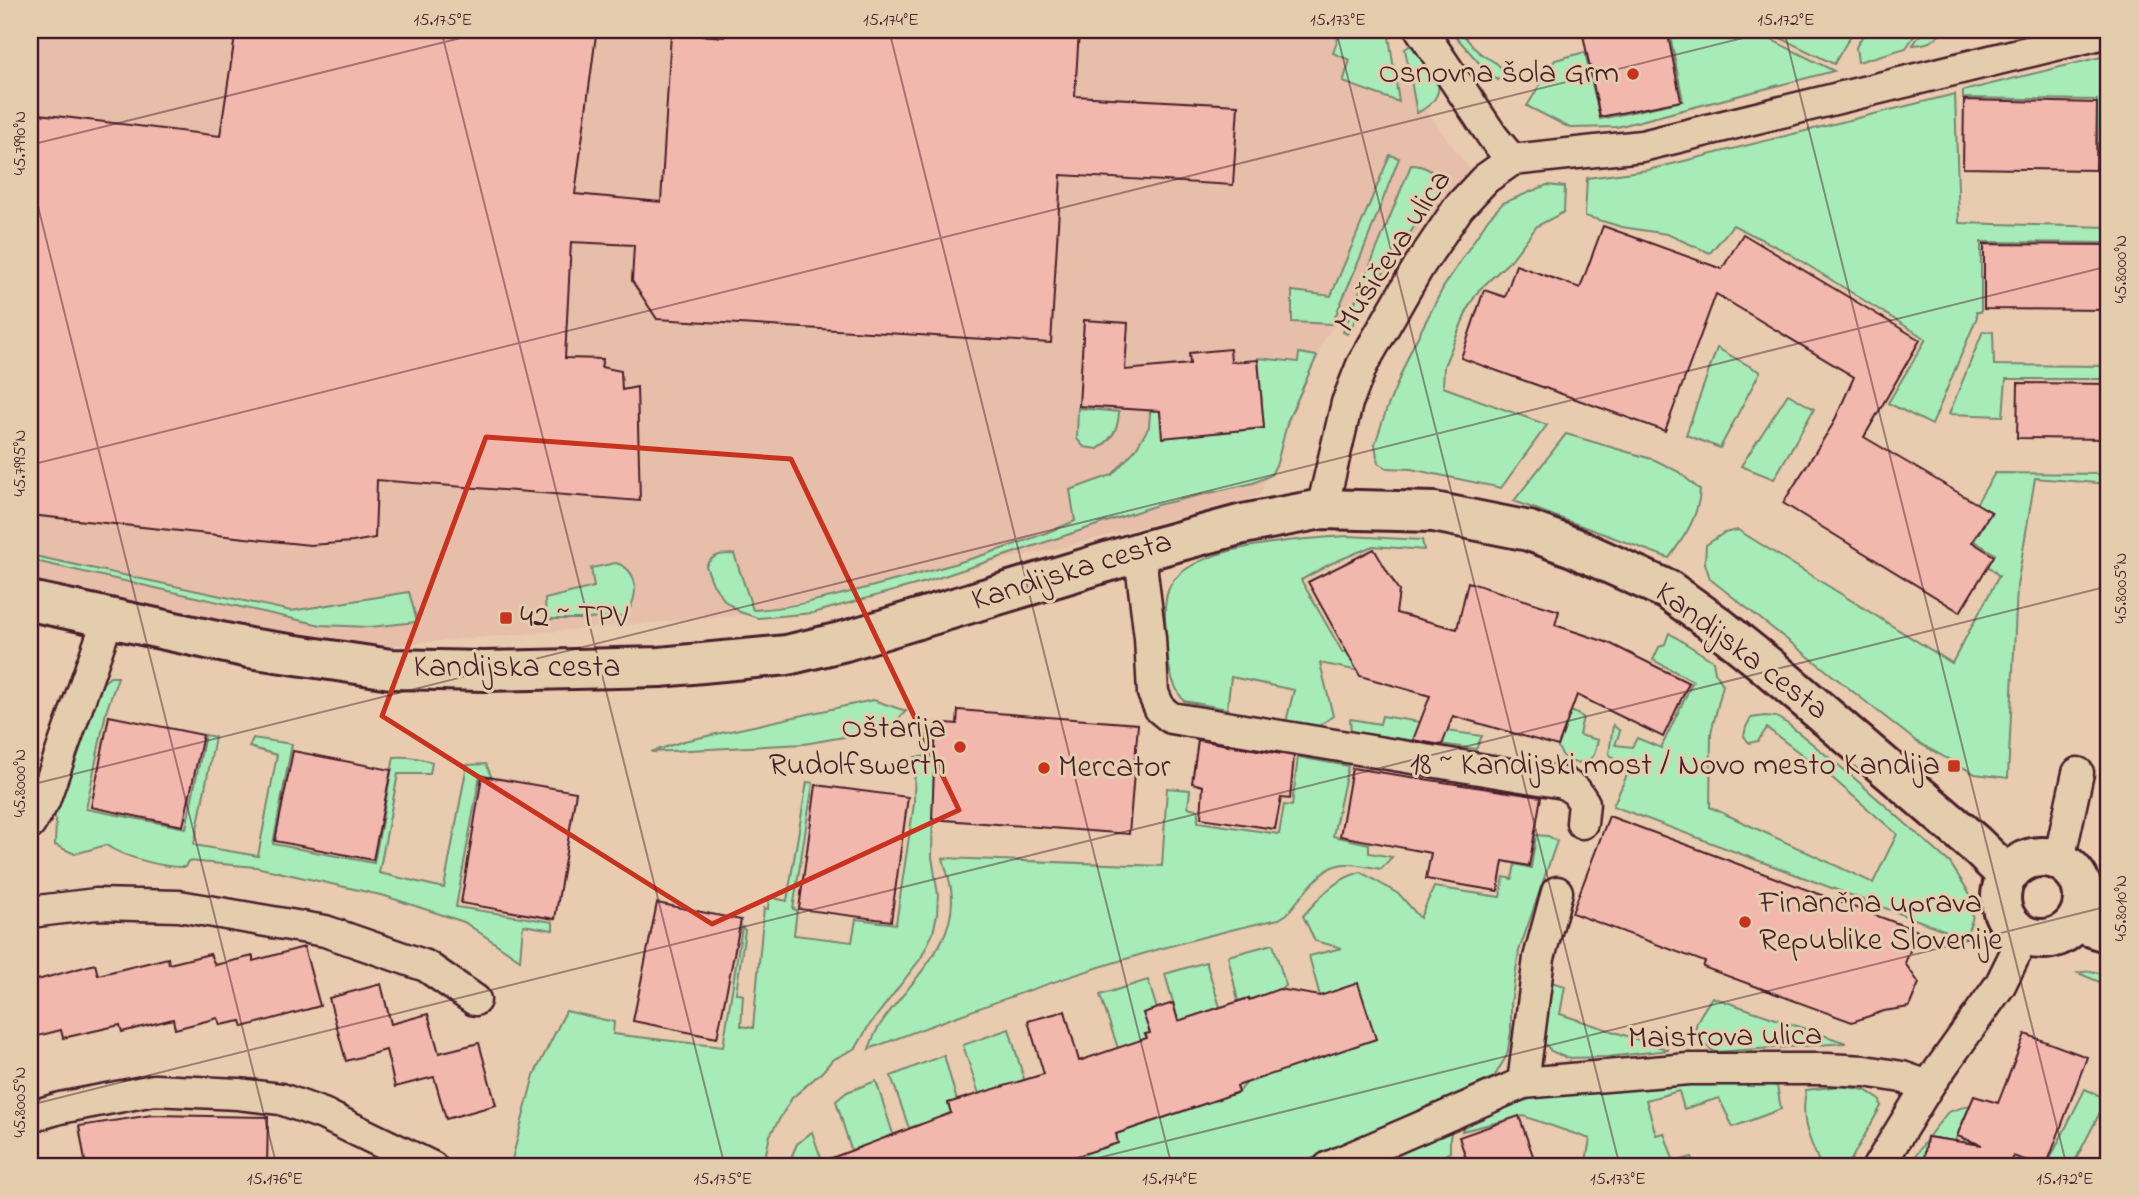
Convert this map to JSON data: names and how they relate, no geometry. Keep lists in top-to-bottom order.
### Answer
{
  "streets": {
    "main road": ["Kandijska cesta"],
    "street": ["Mušičeva ulica", "Maistrova ulica"]
  },
  "crossings": [
    ["Mušičeva ulica", "Kandijska cesta"]
  ],
  "places": {
    "other": [
      "Osnovna šola Grm",
      "Oštarija Rudolfswerth",
      "Mercator",
      "Finančna uprava Republike Slovenije"
    ],
    "transit": ["42 ~ TPV", "18 ~ Kandijski most / Novo mesto Kandija"]
  },
  "coordinates": [
    "15.175°E",
    "15.174°E",
    "15.173°E",
    "15.172°E",
    "45.7990°N",
    "45.8000°N",
    "45.7995°N",
    "45.8005°N",
    "45.8010°N",
    "15.176°E"
  ]
}
